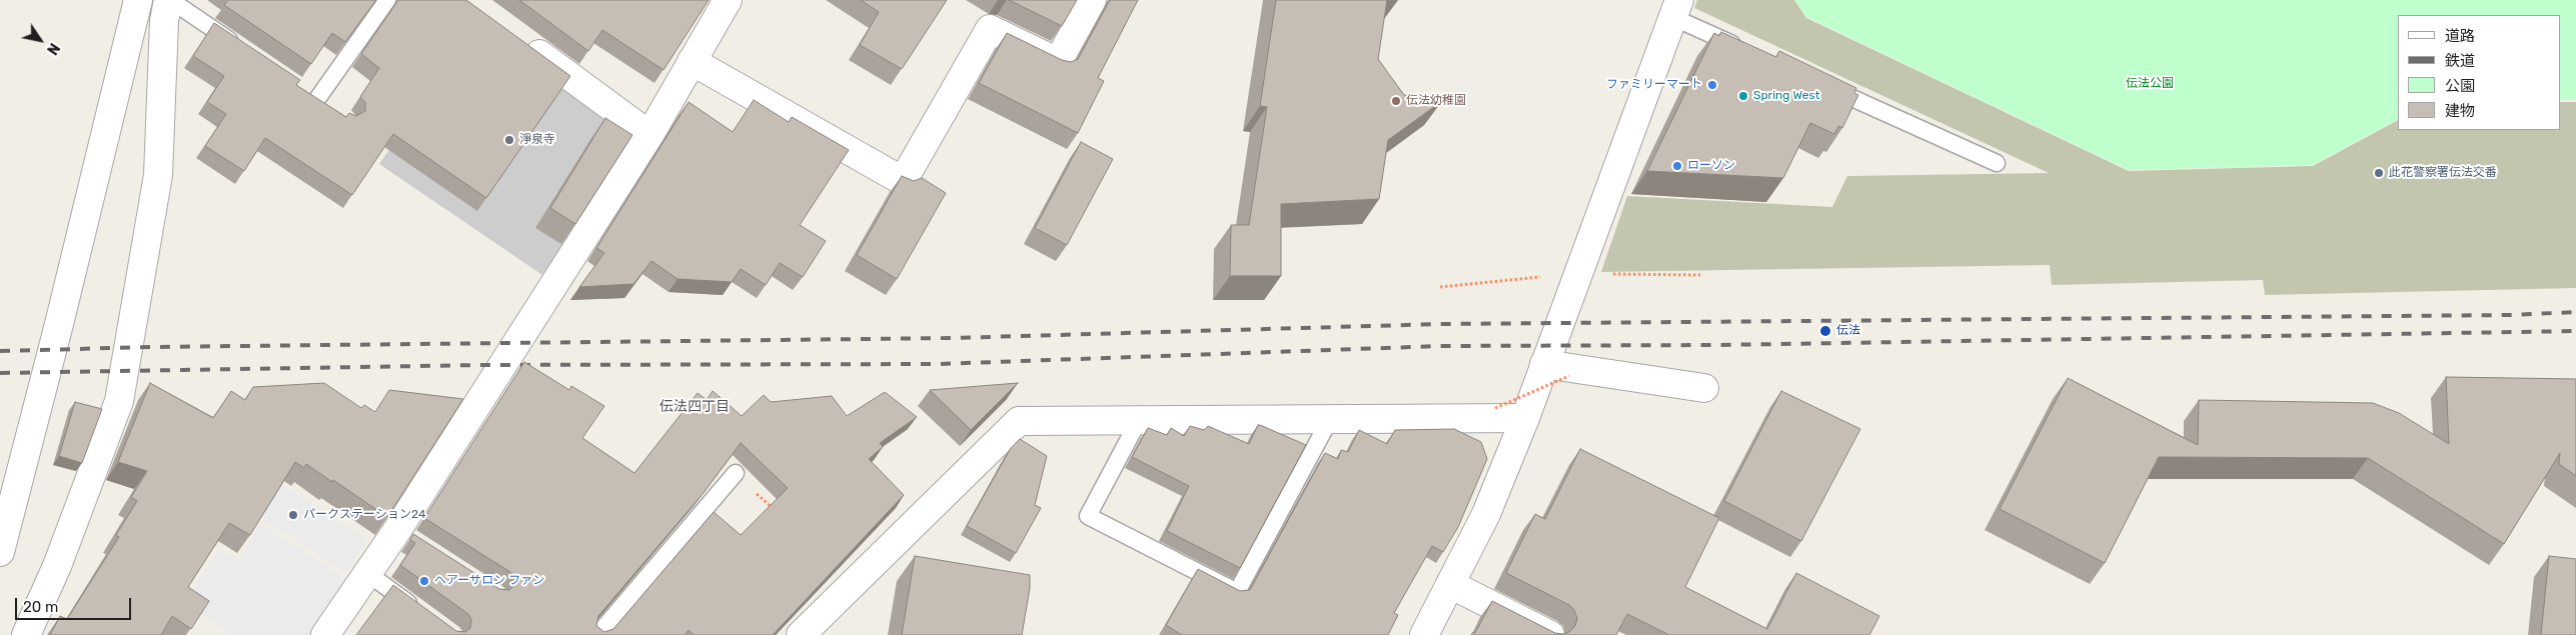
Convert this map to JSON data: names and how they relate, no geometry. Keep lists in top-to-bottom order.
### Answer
{
  "districts": ["伝法四丁目"],
  "parks": ["伝法公園"],
  "places": [
    "ファミリーマート",
    "Spring West",
    "伝法幼稚園",
    "淨泉寺",
    "ローソン",
    "此花警察署伝法交番",
    "伝法",
    "パークステーション24",
    "ヘアーサロン ファン"
  ],
  "legend": [
    "道路",
    "鉄道",
    "公園",
    "建物"
  ],
  "scale_bar": "20 m",
  "north": "bottom right"
}
